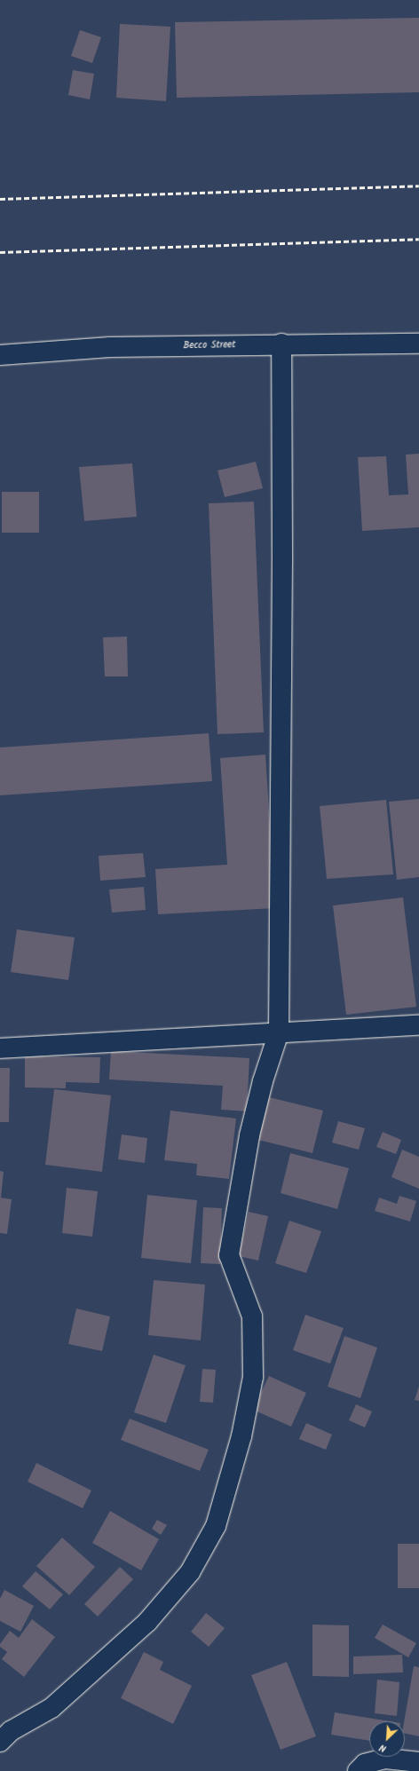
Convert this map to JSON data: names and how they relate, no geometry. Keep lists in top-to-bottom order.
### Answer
{
  "streets": {
    "street": ["Becco Street"]
  },
  "north": "bottom left"
}
